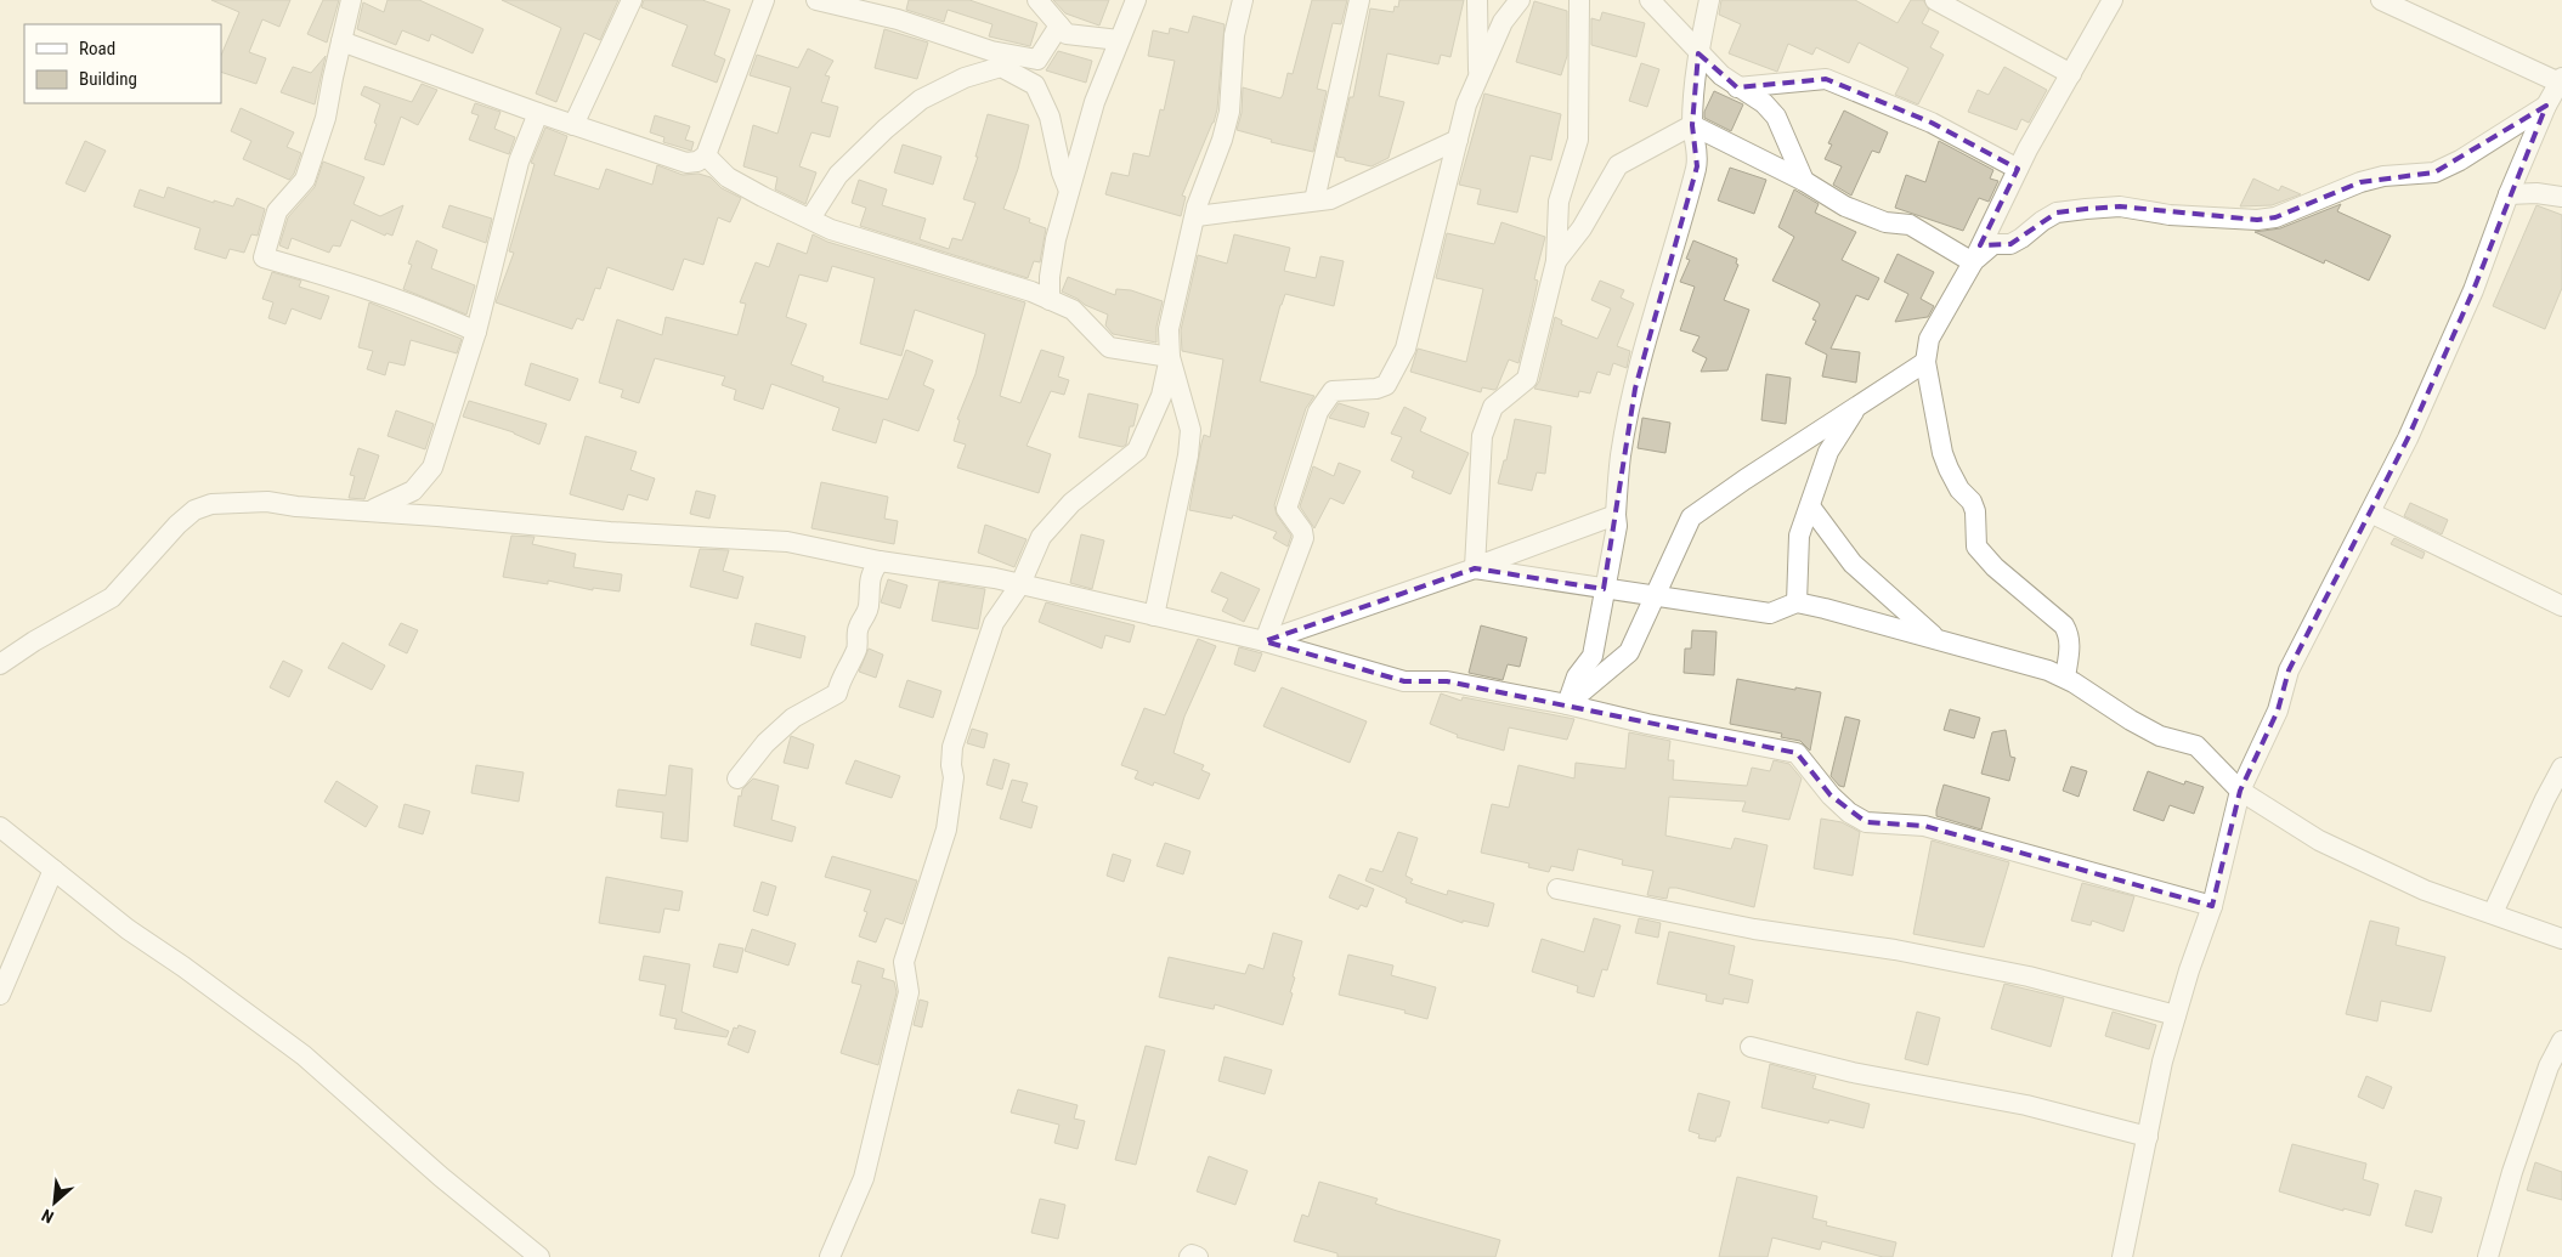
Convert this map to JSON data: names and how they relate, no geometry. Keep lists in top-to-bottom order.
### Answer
{
  "legend": ["Road", "Building"],
  "north": "bottom left"
}
